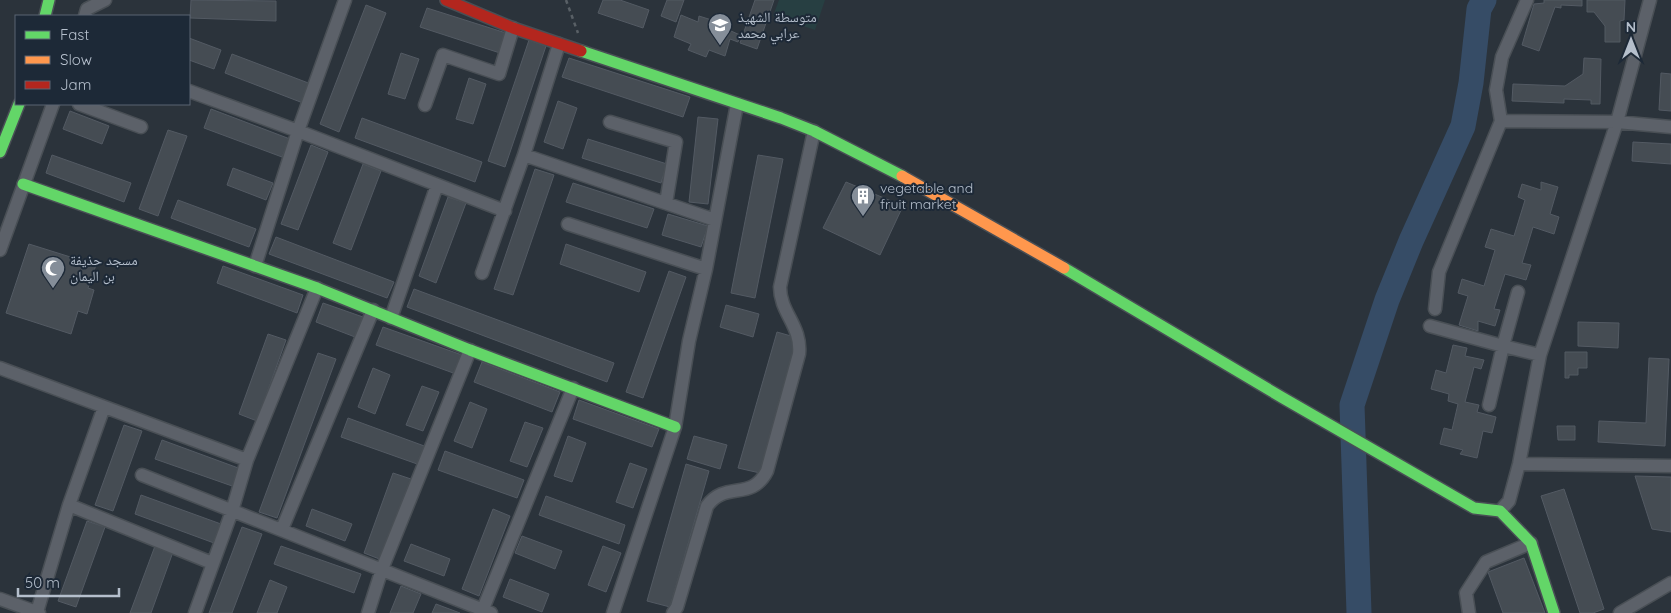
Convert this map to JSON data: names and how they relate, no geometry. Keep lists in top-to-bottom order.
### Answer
{
  "places": {
    "school or university": ["متوسطة الشهيذ عرابي محمد"],
    "building": ["vegetable and fruit market"],
    "mosque": ["مسجد حذيفة بن اليمان"]
  },
  "legend": ["Fast", "Slow", "Jam"],
  "scale_bar": "50 m",
  "north": "top"
}
